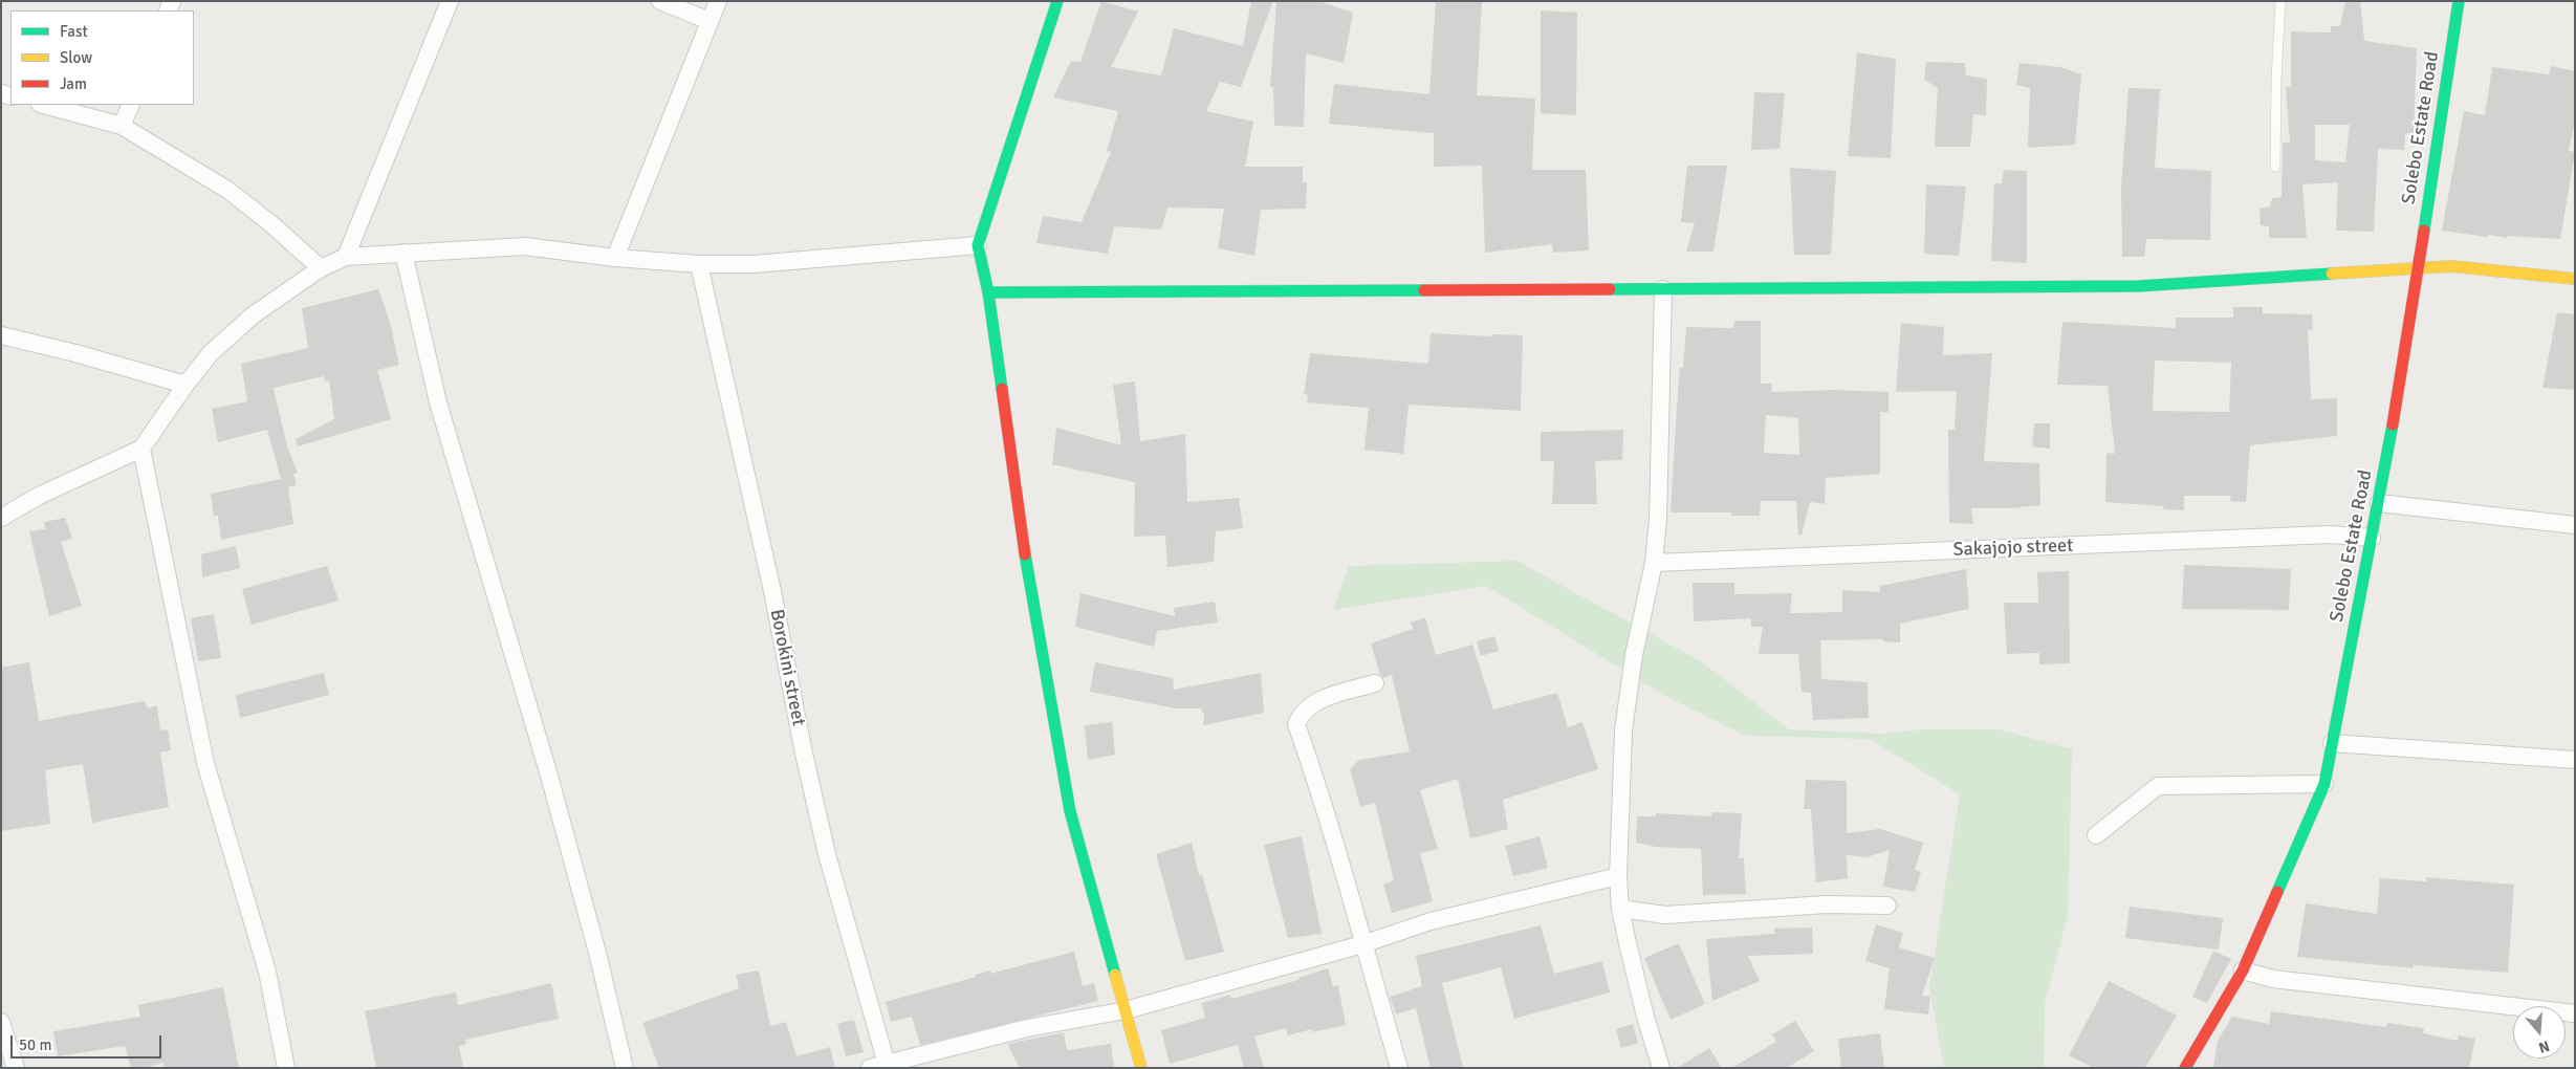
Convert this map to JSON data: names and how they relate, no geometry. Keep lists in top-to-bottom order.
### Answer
{
  "streets": {
    "street": ["Solebo Estate Road", "Sakajojo street", "Borokini street"]
  },
  "crossings": [
    ["Solebo Estate Road", "Sakajojo street"]
  ],
  "legend": ["Fast", "Slow", "Jam"],
  "scale_bar": "50 m",
  "north": "bottom"
}
